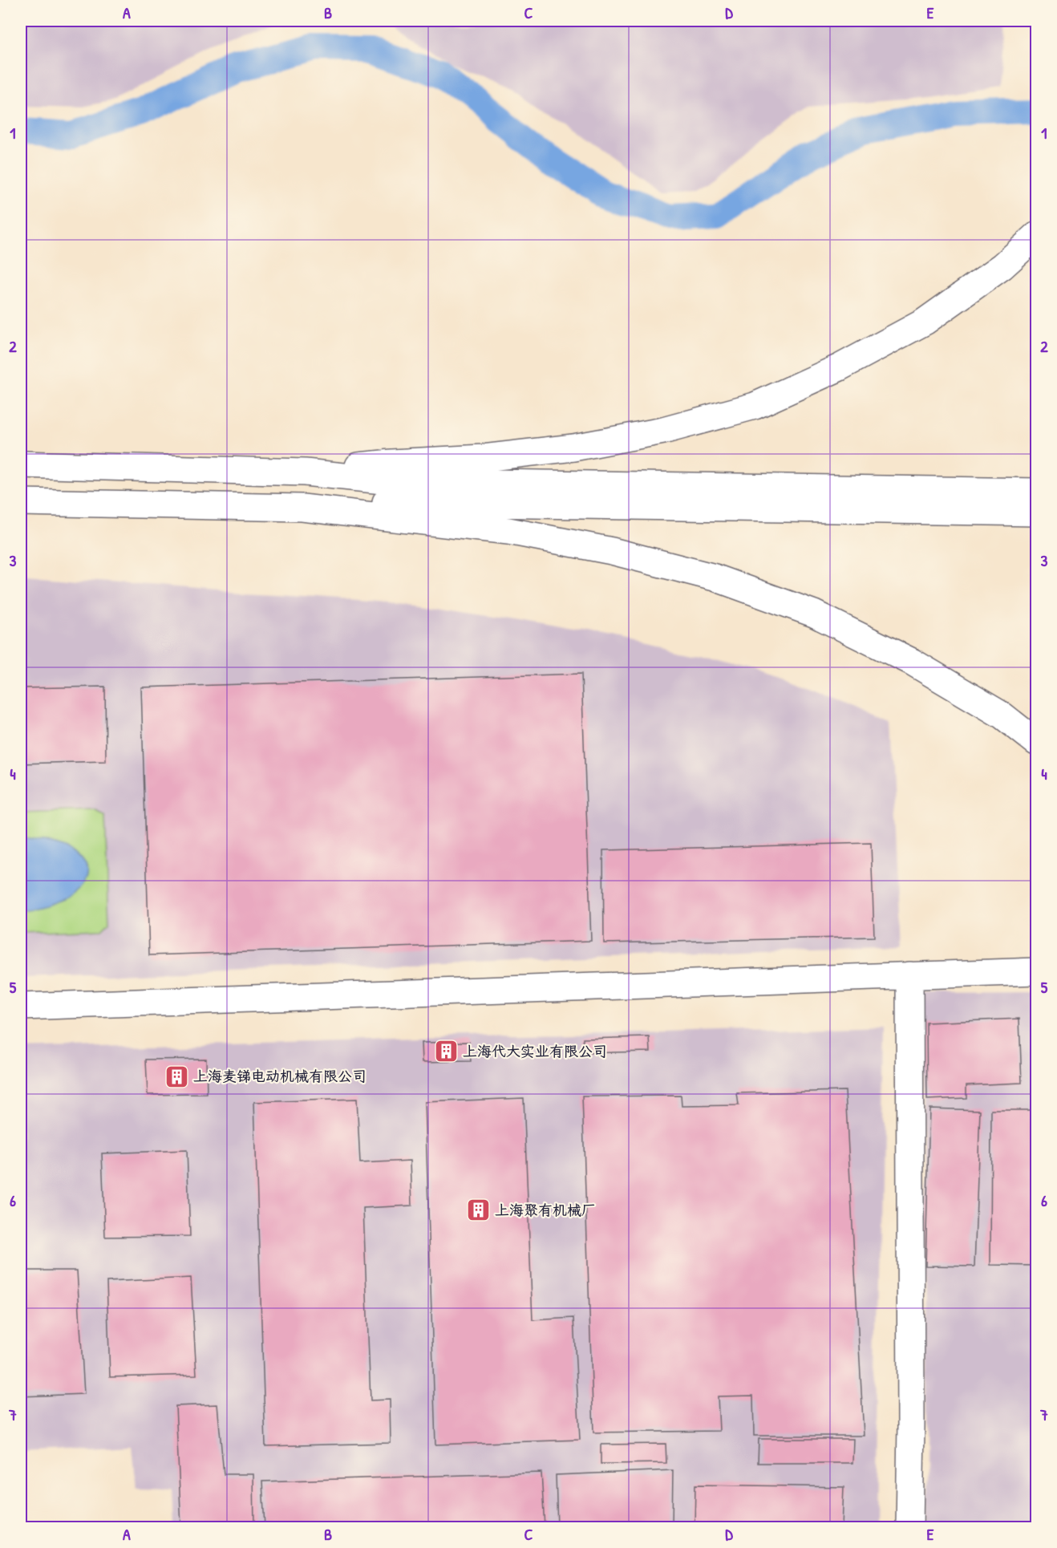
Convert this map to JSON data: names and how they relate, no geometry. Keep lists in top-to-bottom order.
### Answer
{
  "places": {
    "building": ["上海代大实业有限公司", "上海麦锑电动机械有限公司", "上海聚有机械厂"]
  },
  "grid": {
    "columns": [
      "A",
      "B",
      "C",
      "D",
      "E"
    ],
    "rows": [
      "1",
      "2",
      "3",
      "4",
      "5",
      "6",
      "7"
    ]
  }
}
